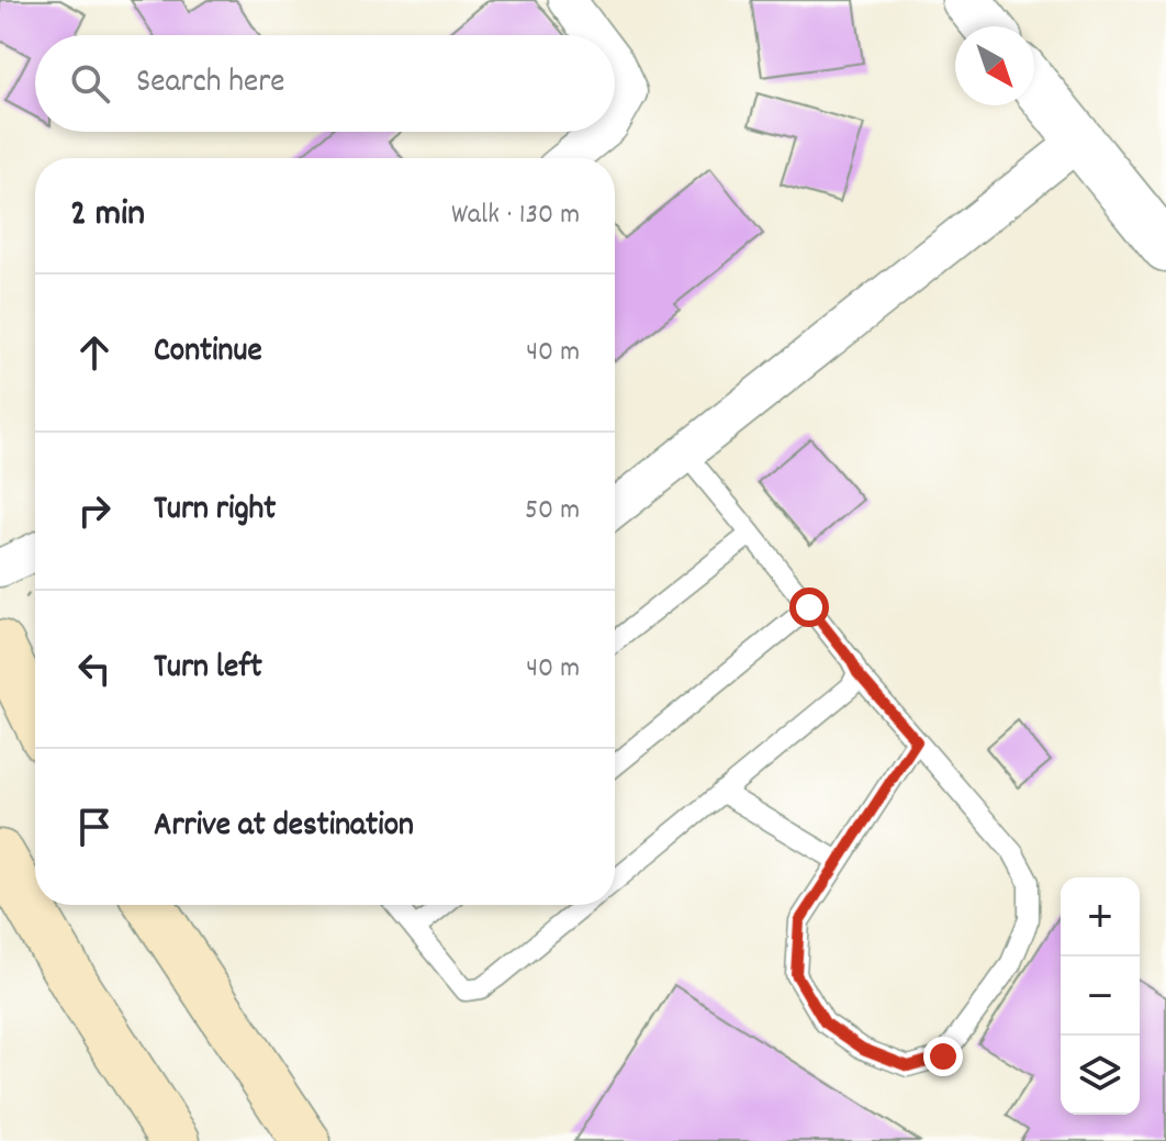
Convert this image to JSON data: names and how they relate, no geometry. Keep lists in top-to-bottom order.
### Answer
{
  "north": "bottom right",
  "page": {
    "search": "Search here",
    "heading": ["2 min", "Walk · 130 m"],
    "list": [
      ["Continue", "40 m"],
      ["Turn right", "50 m"],
      ["Turn left", "40 m"],
      "Arrive at destination"
    ],
    "map_buttons": ["+", "−"]
  }
}
